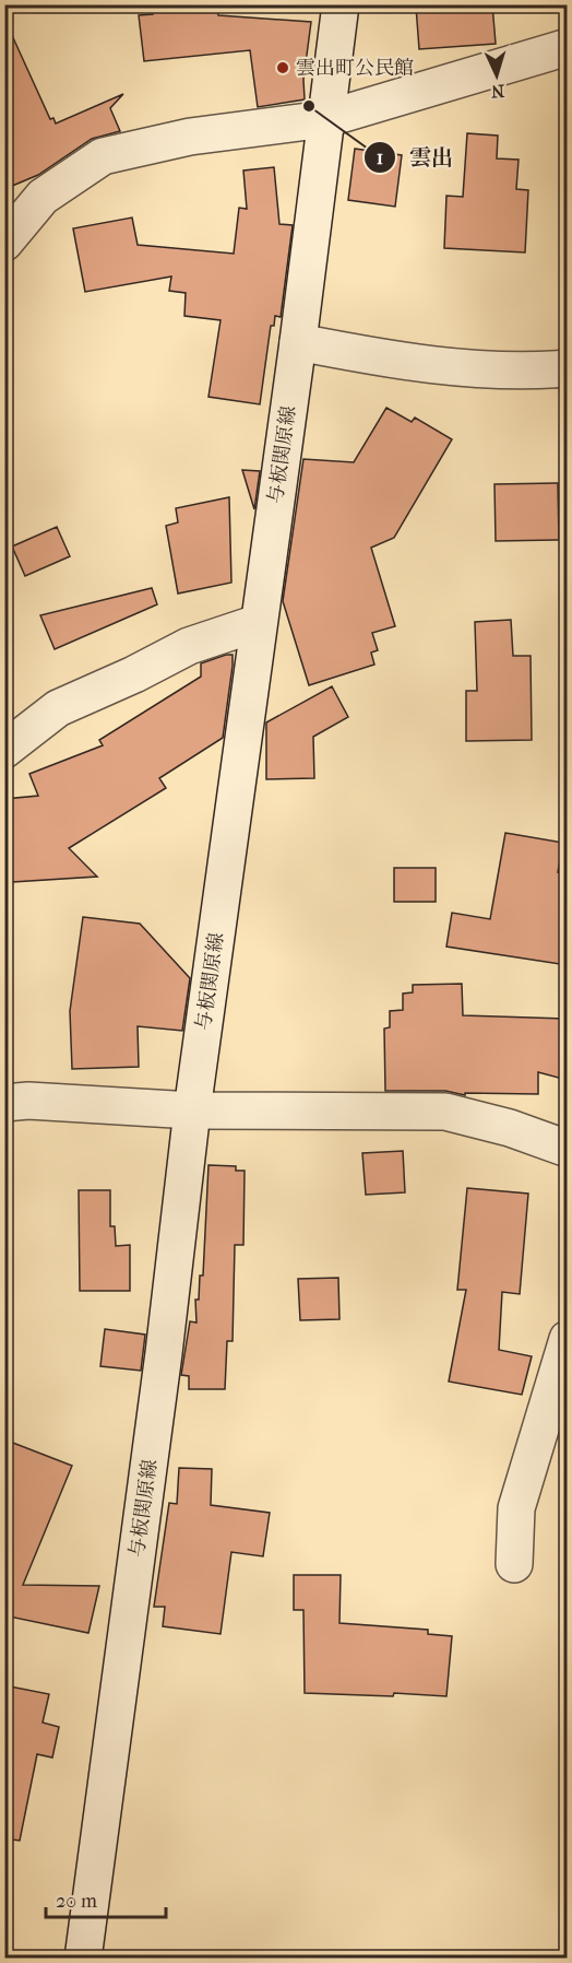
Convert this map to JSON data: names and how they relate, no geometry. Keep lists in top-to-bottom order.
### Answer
{
  "streets": {
    "street": ["与板関原線"]
  },
  "places": ["雲出町公民館", "雲出"],
  "scale_bar": "20 m",
  "north": "bottom"
}
